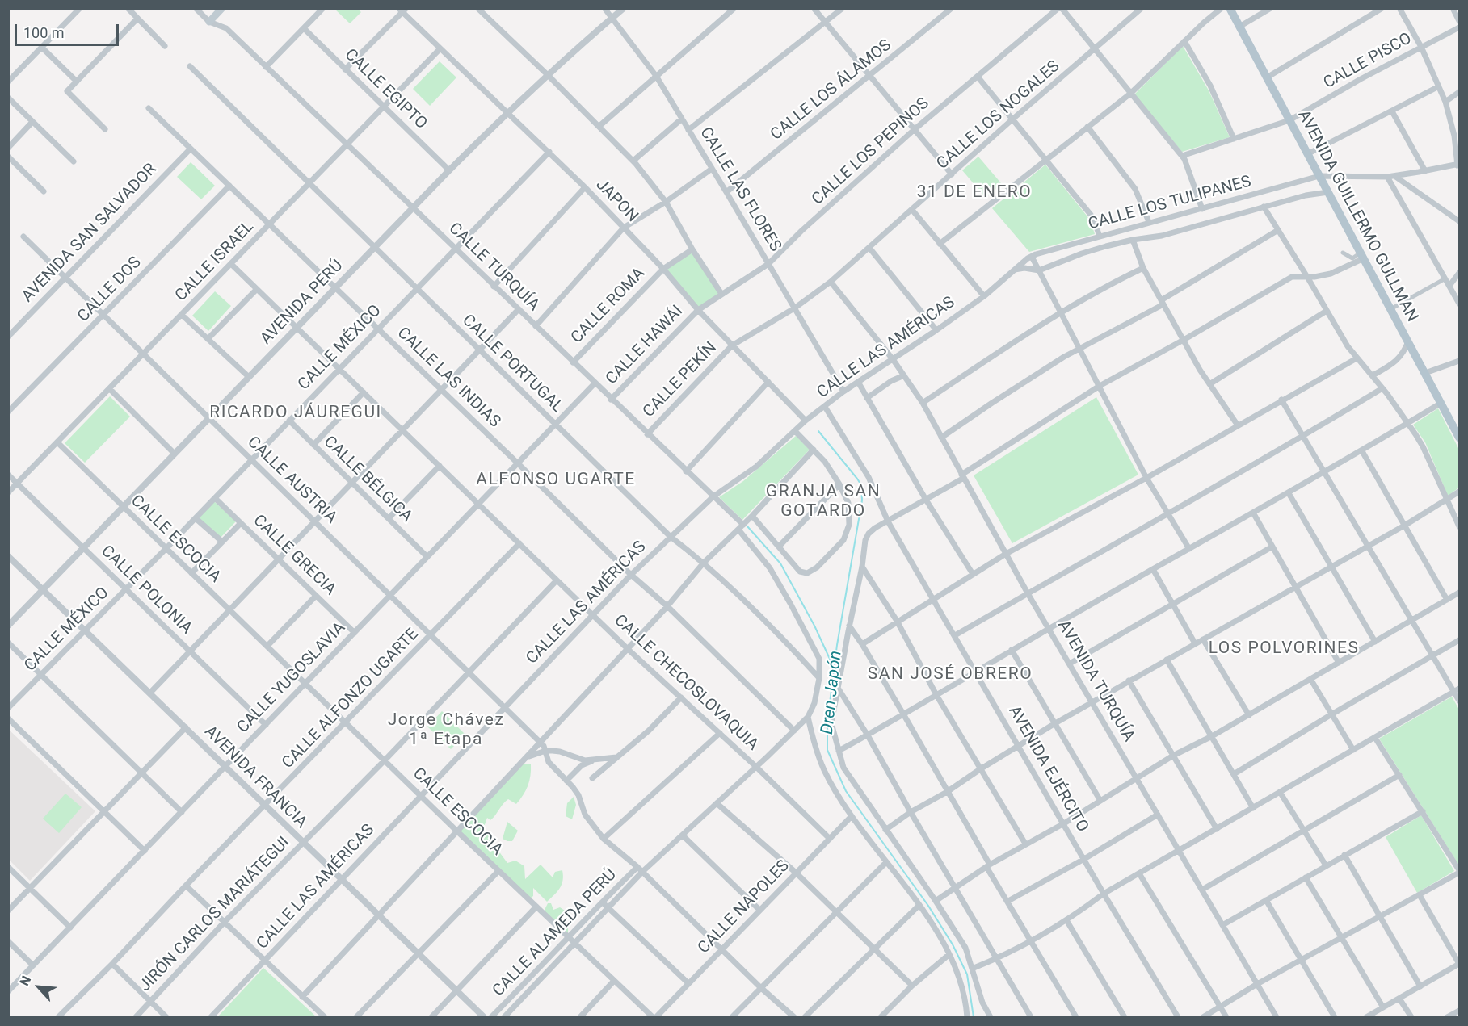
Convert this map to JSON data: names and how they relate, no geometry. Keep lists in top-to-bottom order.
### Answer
{
  "streets": {
    "main road": ["AVENIDA GUILLERMO GULLMAN"],
    "street": [
      "CALLE PISCO",
      "CALLE EGIPTO",
      "CALLE LOS ÁLAMOS",
      "CALLE LOS NOGALES",
      "CALLE LOS PEPINOS",
      "CALLE LAS FLORES",
      "JAPON",
      "CALLE LOS TULIPANES",
      "AVENIDA SAN SALVADOR",
      "CALLE ISRAEL",
      "CALLE TURQUÍA",
      "CALLE DOS",
      "AVENIDA PERÚ",
      "CALLE ROMA",
      "CALLE HAWÁI",
      "CALLE MÉXICO",
      "CALLE LAS AMÉRICAS",
      "CALLE PORTUGAL",
      "CALLE LAS INDIAS",
      "CALLE PEKÍN",
      "CALLE BÉLGICA",
      "CALLE AUSTRIA",
      "CALLE ESCOCIA",
      "CALLE GRECIA",
      "CALLE POLONIA",
      "CALLE YUGOSLAVIA",
      "AVENIDA TURQUÍA",
      "CALLE CHECOSLOVAQUIA",
      "CALLE ALFONZO UGARTE",
      "AVENIDA EJÉRCITO",
      "AVENIDA FRANCIA",
      "CALLE NAPOLES",
      "JIRÓN CARLOS MARIÁTEGUI",
      "CALLE ALAMEDA PERÚ"
    ]
  },
  "crossings": [
    ["CALLE PISCO", "AVENIDA GUILLERMO GULLMAN"],
    ["CALLE EGIPTO", "CALLE ISRAEL"],
    ["CALLE EGIPTO", "AVENIDA PERÚ"],
    ["CALLE LOS ÁLAMOS", "CALLE LAS FLORES"],
    ["CALLE LOS NOGALES", "CALLE LAS FLORES"],
    ["CALLE LOS NOGALES", "JAPON"],
    ["CALLE LOS NOGALES", "CALLE PEKÍN"],
    ["CALLE LOS NOGALES", "AVENIDA TURQUÍA"],
    ["CALLE LOS PEPINOS", "CALLE LAS FLORES"],
    ["CALLE LOS PEPINOS", "JAPON"],
    ["CALLE LOS PEPINOS", "CALLE HAWÁI"],
    ["CALLE LAS FLORES", "AVENIDA PERÚ"],
    ["CALLE LAS FLORES", "CALLE LAS AMÉRICAS"],
    ["JAPON", "CALLE ISRAEL"],
    ["JAPON", "AVENIDA PERÚ"],
    ["JAPON", "CALLE ROMA"],
    ["JAPON", "CALLE HAWÁI"],
    ["JAPON", "CALLE MÉXICO"],
    ["JAPON", "CALLE LAS AMÉRICAS"],
    ["JAPON", "CALLE PEKÍN"],
    ["CALLE LOS TULIPANES", "AVENIDA GUILLERMO GULLMAN"],
    ["CALLE LOS TULIPANES", "CALLE LAS AMÉRICAS"],
    ["AVENIDA SAN SALVADOR", "CALLE LAS INDIAS"],
    ["AVENIDA SAN SALVADOR", "CALLE AUSTRIA"],
    ["CALLE ISRAEL", "CALLE TURQUÍA"],
    ["CALLE ISRAEL", "CALLE PORTUGAL"],
    ["CALLE ISRAEL", "CALLE LAS INDIAS"],
    ["CALLE ISRAEL", "CALLE AUSTRIA"],
    ["CALLE ISRAEL", "CALLE ESCOCIA"],
    ["CALLE ISRAEL", "CALLE POLONIA"],
    ["CALLE ISRAEL", "CALLE CHECOSLOVAQUIA"],
    ["CALLE TURQUÍA", "AVENIDA PERÚ"],
    ["CALLE TURQUÍA", "CALLE ROMA"],
    ["CALLE TURQUÍA", "CALLE HAWÁI"],
    ["CALLE TURQUÍA", "CALLE MÉXICO"],
    ["CALLE TURQUÍA", "CALLE LAS AMÉRICAS"],
    ["CALLE TURQUÍA", "CALLE PORTUGAL"],
    ["CALLE TURQUÍA", "CALLE PEKÍN"],
    ["CALLE TURQUÍA", "CALLE YUGOSLAVIA"],
    ["CALLE DOS", "CALLE LAS INDIAS"],
    ["CALLE DOS", "CALLE AUSTRIA"],
    ["AVENIDA PERÚ", "CALLE PORTUGAL"],
    ["AVENIDA PERÚ", "CALLE LAS INDIAS"],
    ["AVENIDA PERÚ", "CALLE AUSTRIA"],
    ["AVENIDA PERÚ", "CALLE ESCOCIA"],
    ["AVENIDA PERÚ", "CALLE POLONIA"],
    ["AVENIDA PERÚ", "CALLE CHECOSLOVAQUIA"],
    ["AVENIDA PERÚ", "AVENIDA FRANCIA"],
    ["CALLE MÉXICO", "CALLE PORTUGAL"],
    ["CALLE MÉXICO", "CALLE LAS INDIAS"],
    ["CALLE MÉXICO", "CALLE BÉLGICA"],
    ["CALLE MÉXICO", "CALLE AUSTRIA"],
    ["CALLE MÉXICO", "CALLE ESCOCIA"],
    ["CALLE MÉXICO", "CALLE GRECIA"],
    ["CALLE MÉXICO", "CALLE POLONIA"],
    ["CALLE MÉXICO", "CALLE CHECOSLOVAQUIA"],
    ["CALLE MÉXICO", "AVENIDA FRANCIA"],
    ["CALLE LAS AMÉRICAS", "CALLE PORTUGAL"],
    ["CALLE LAS AMÉRICAS", "CALLE LAS INDIAS"],
    ["CALLE LAS AMÉRICAS", "CALLE AUSTRIA"],
    ["CALLE LAS AMÉRICAS", "CALLE ESCOCIA"],
    ["CALLE LAS AMÉRICAS", "AVENIDA TURQUÍA"],
    ["CALLE LAS AMÉRICAS", "CALLE CHECOSLOVAQUIA"],
    ["CALLE LAS AMÉRICAS", "AVENIDA EJÉRCITO"],
    ["CALLE LAS AMÉRICAS", "AVENIDA FRANCIA"],
    ["CALLE PORTUGAL", "CALLE YUGOSLAVIA"],
    ["CALLE LAS INDIAS", "CALLE YUGOSLAVIA"],
    ["CALLE BÉLGICA", "CALLE YUGOSLAVIA"],
    ["CALLE AUSTRIA", "CALLE YUGOSLAVIA"],
    ["CALLE AUSTRIA", "CALLE ALFONZO UGARTE"],
    ["CALLE AUSTRIA", "CALLE NAPOLES"],
    ["CALLE AUSTRIA", "JIRÓN CARLOS MARIÁTEGUI"],
    ["CALLE AUSTRIA", "CALLE ALAMEDA PERÚ"],
    ["CALLE ESCOCIA", "CALLE YUGOSLAVIA"],
    ["CALLE ESCOCIA", "CALLE ALFONZO UGARTE"],
    ["CALLE ESCOCIA", "CALLE NAPOLES"],
    ["CALLE ESCOCIA", "JIRÓN CARLOS MARIÁTEGUI"],
    ["CALLE ESCOCIA", "CALLE ALAMEDA PERÚ"],
    ["CALLE GRECIA", "CALLE YUGOSLAVIA"],
    ["CALLE POLONIA", "CALLE YUGOSLAVIA"],
    ["CALLE YUGOSLAVIA", "CALLE CHECOSLOVAQUIA"],
    ["CALLE YUGOSLAVIA", "AVENIDA FRANCIA"],
    ["CALLE CHECOSLOVAQUIA", "CALLE ALFONZO UGARTE"],
    ["CALLE CHECOSLOVAQUIA", "CALLE NAPOLES"],
    ["CALLE CHECOSLOVAQUIA", "JIRÓN CARLOS MARIÁTEGUI"],
    ["CALLE ALFONZO UGARTE", "AVENIDA FRANCIA"],
    ["AVENIDA FRANCIA", "JIRÓN CARLOS MARIÁTEGUI"]
  ],
  "districts": [
    "31 DE ENERO",
    "RICARDO JÁUREGUI",
    "ALFONSO UGARTE",
    "GRANJA SAN GOTARDO",
    "LOS POLVORINES",
    "SAN JOSÉ OBRERO",
    "Jorge Chávez 1ª Etapa"
  ],
  "water": ["Dren Japón"],
  "scale_bar": "100 m",
  "north": "top left"
}
